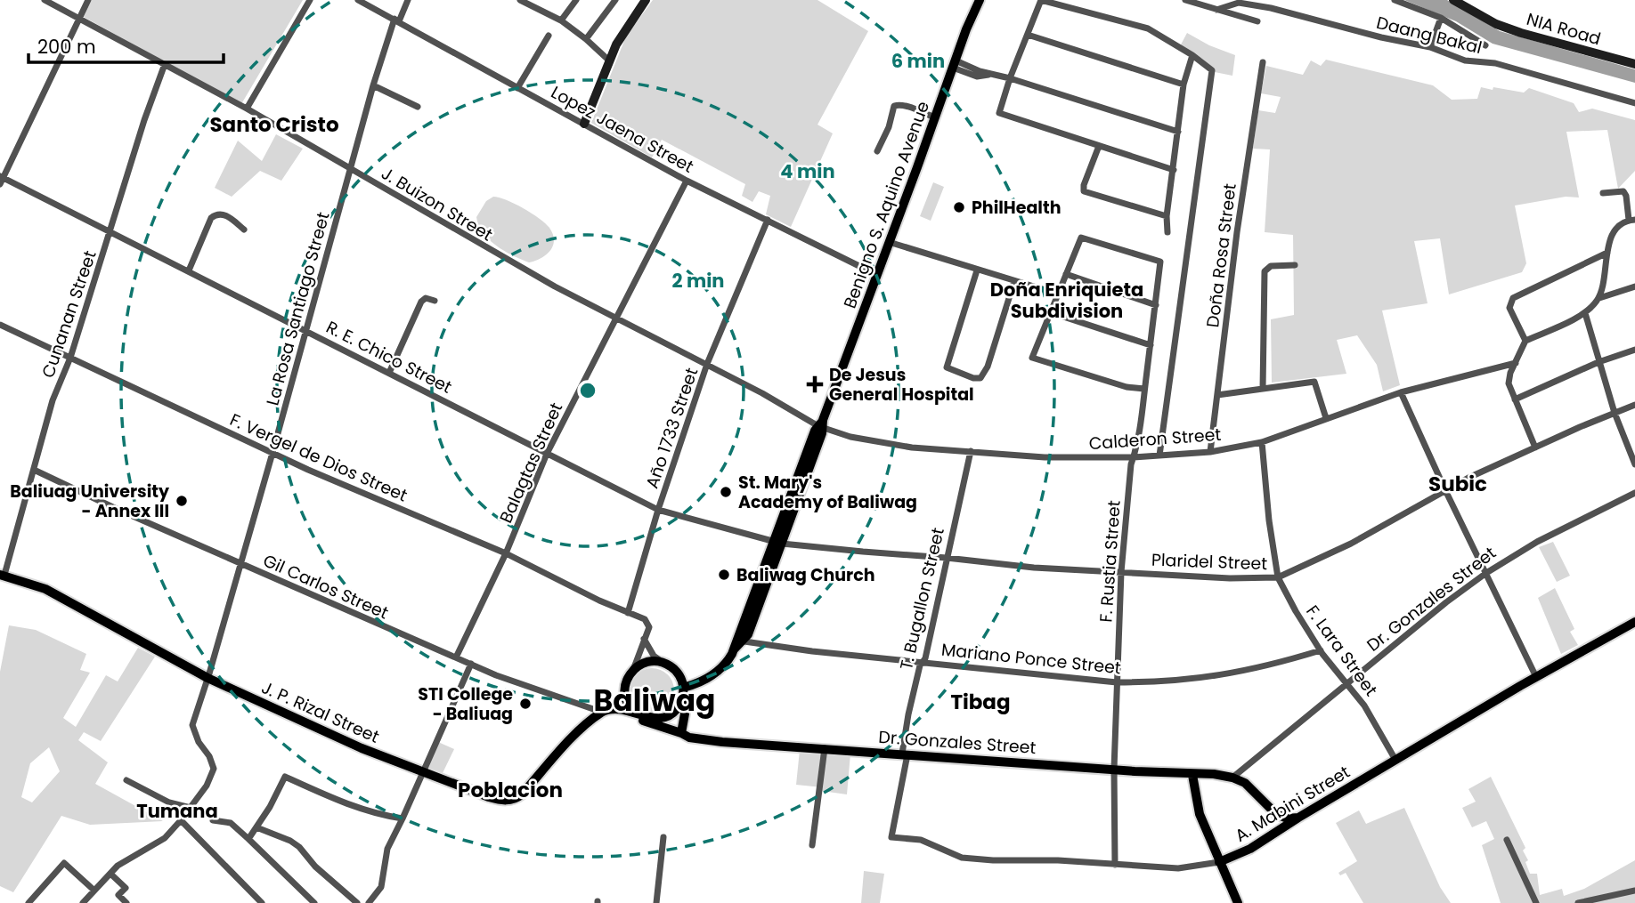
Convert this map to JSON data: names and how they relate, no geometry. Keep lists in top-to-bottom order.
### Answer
{
  "streets": {
    "main road": [
      "Benigno S. Aquino Avenue",
      "Dr. Gonzales Street",
      "J. P. Rizal Street",
      "A. Mabini Street"
    ],
    "street": [
      "NIA Road",
      "Daang Bakal",
      "Lopez Jaena Street",
      "J. Buizon Street",
      "Doña Rosa Street",
      "La Rosa Santiago Street",
      "Cunanan Street",
      "R. E. Chico Street",
      "Año 1733 Street",
      "Calderon Street",
      "F. Vergel de Dios Street",
      "Balagtas Street",
      "F. Rustia Street",
      "Plaridel Street",
      "Gil Carlos Street",
      "T. Bugallon Street",
      "F. Lara Street",
      "Mariano Ponce Street"
    ]
  },
  "crossings": [
    ["Lopez Jaena Street", "Benigno S. Aquino Avenue"],
    ["Lopez Jaena Street", "La Rosa Santiago Street"],
    ["Lopez Jaena Street", "Año 1733 Street"],
    ["Lopez Jaena Street", "Balagtas Street"],
    ["J. Buizon Street", "Benigno S. Aquino Avenue"],
    ["J. Buizon Street", "La Rosa Santiago Street"],
    ["J. Buizon Street", "Cunanan Street"],
    ["J. Buizon Street", "Año 1733 Street"],
    ["J. Buizon Street", "Calderon Street"],
    ["J. Buizon Street", "Balagtas Street"],
    ["Benigno S. Aquino Avenue", "R. E. Chico Street"],
    ["Benigno S. Aquino Avenue", "Calderon Street"],
    ["Benigno S. Aquino Avenue", "Plaridel Street"],
    ["Benigno S. Aquino Avenue", "Mariano Ponce Street"],
    ["Doña Rosa Street", "Calderon Street"],
    ["La Rosa Santiago Street", "R. E. Chico Street"],
    ["La Rosa Santiago Street", "F. Vergel de Dios Street"],
    ["La Rosa Santiago Street", "Gil Carlos Street"],
    ["La Rosa Santiago Street", "J. P. Rizal Street"],
    ["Cunanan Street", "R. E. Chico Street"],
    ["Cunanan Street", "F. Vergel de Dios Street"],
    ["Cunanan Street", "Gil Carlos Street"],
    ["Cunanan Street", "J. P. Rizal Street"],
    ["R. E. Chico Street", "Año 1733 Street"],
    ["R. E. Chico Street", "Balagtas Street"],
    ["R. E. Chico Street", "Plaridel Street"],
    ["Año 1733 Street", "F. Vergel de Dios Street"],
    ["Calderon Street", "F. Rustia Street"],
    ["Calderon Street", "T. Bugallon Street"],
    ["Calderon Street", "F. Lara Street"],
    ["F. Vergel de Dios Street", "Balagtas Street"],
    ["Balagtas Street", "Gil Carlos Street"],
    ["F. Rustia Street", "Plaridel Street"],
    ["F. Rustia Street", "Dr. Gonzales Street"],
    ["F. Rustia Street", "Mariano Ponce Street"],
    ["F. Rustia Street", "A. Mabini Street"],
    ["Plaridel Street", "T. Bugallon Street"],
    ["Plaridel Street", "F. Lara Street"],
    ["Gil Carlos Street", "Dr. Gonzales Street"],
    ["Gil Carlos Street", "J. P. Rizal Street"],
    ["T. Bugallon Street", "Dr. Gonzales Street"],
    ["T. Bugallon Street", "Mariano Ponce Street"],
    ["T. Bugallon Street", "A. Mabini Street"],
    ["Dr. Gonzales Street", "F. Lara Street"],
    ["Dr. Gonzales Street", "J. P. Rizal Street"],
    ["Dr. Gonzales Street", "A. Mabini Street"],
    ["F. Lara Street", "Mariano Ponce Street"],
    ["F. Lara Street", "A. Mabini Street"]
  ],
  "districts": [
    "Santo Cristo",
    "Doña Enriquieta Subdivision",
    "Subic",
    "Baliwag",
    "Tibag",
    "Poblacion",
    "Tumana"
  ],
  "places": {
    "other": [
      "PhilHealth",
      "St. Mary's Academy of Baliwag",
      "Baliuag University - Annex III",
      "Baliwag Church",
      "STI College - Baliuag"
    ],
    "health": ["De Jesus General Hospital"]
  },
  "scale_bar": "200 m",
  "rings": ["6 min", "4 min", "2 min"]
}
